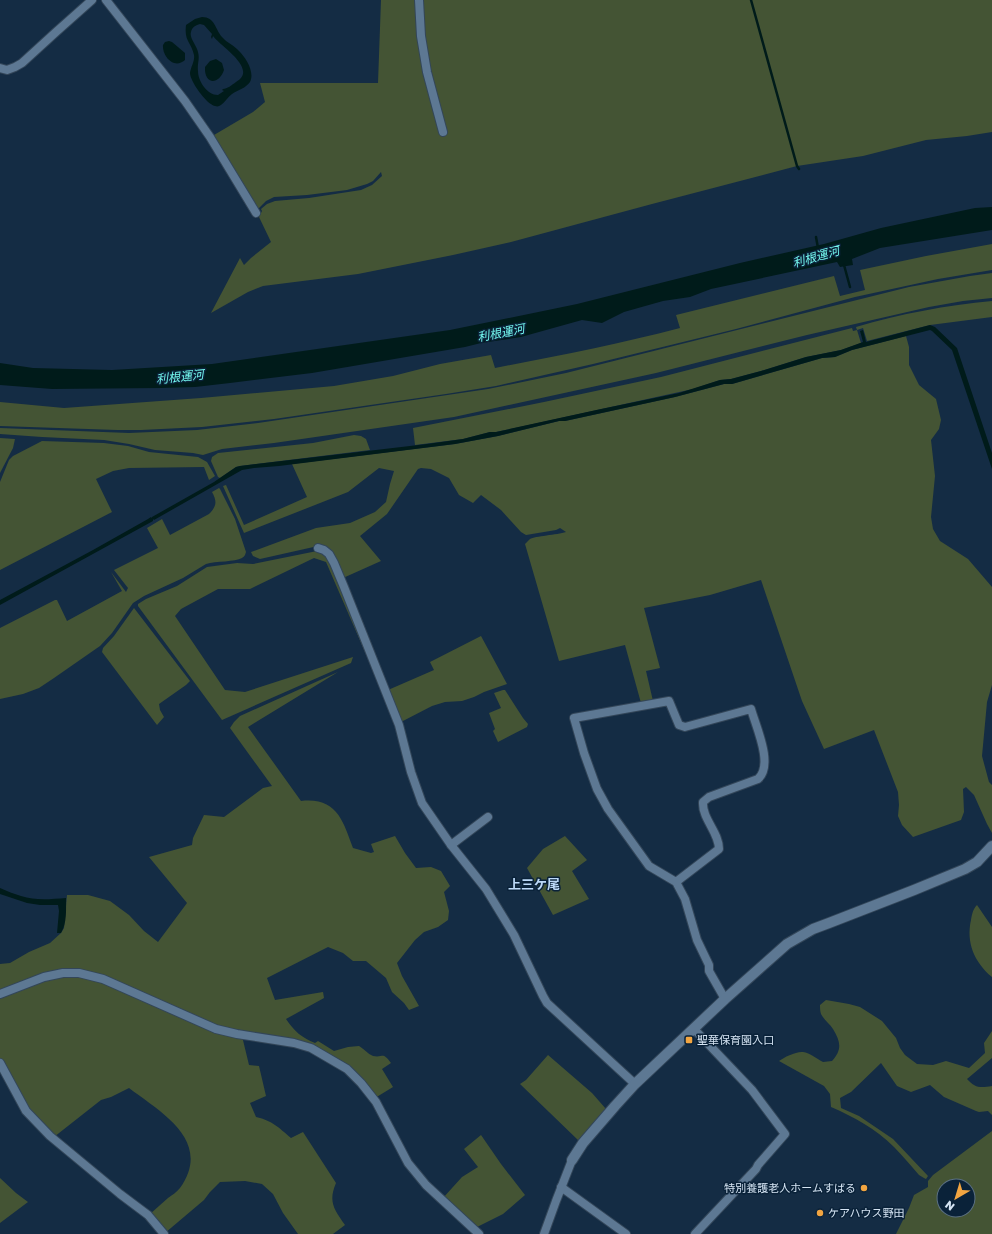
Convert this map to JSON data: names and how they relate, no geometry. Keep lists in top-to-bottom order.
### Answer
{
  "districts": ["上三ケ尾"],
  "water": ["利根運河"],
  "places": {
    "transit": ["聖華保育園入口"],
    "other": ["特別養護老人ホームすばる", "ケアハウス野田"]
  },
  "north": "bottom left"
}
